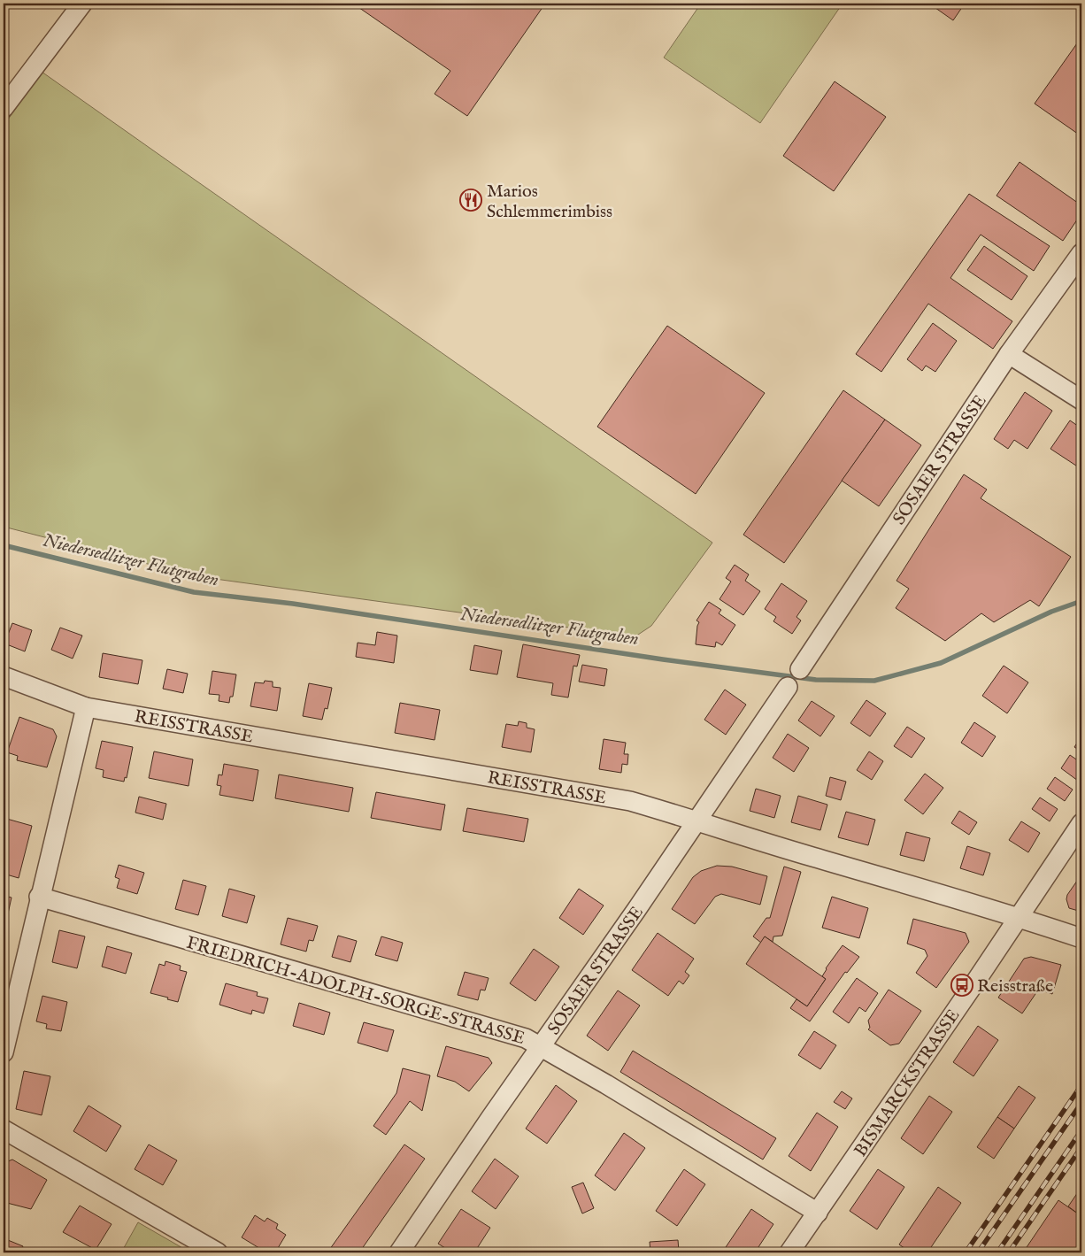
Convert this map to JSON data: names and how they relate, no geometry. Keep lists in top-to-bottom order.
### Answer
{
  "streets": {
    "street": [
      "SOSAER STRASSE",
      "REISSTRASSE",
      "FRIEDRICH-ADOLPH-SORGE-STRASSE",
      "BISMARCKSTRASSE"
    ]
  },
  "crossings": [
    ["SOSAER STRASSE", "REISSTRASSE"],
    ["SOSAER STRASSE", "FRIEDRICH-ADOLPH-SORGE-STRASSE"],
    ["REISSTRASSE", "BISMARCKSTRASSE"],
    ["FRIEDRICH-ADOLPH-SORGE-STRASSE", "BISMARCKSTRASSE"]
  ],
  "water": ["Niedersedlitzer Flutgraben"],
  "places": {
    "restaurant": ["Marios Schlemmerimbiss"],
    "bus stop": ["Reisstraße"]
  }
}
